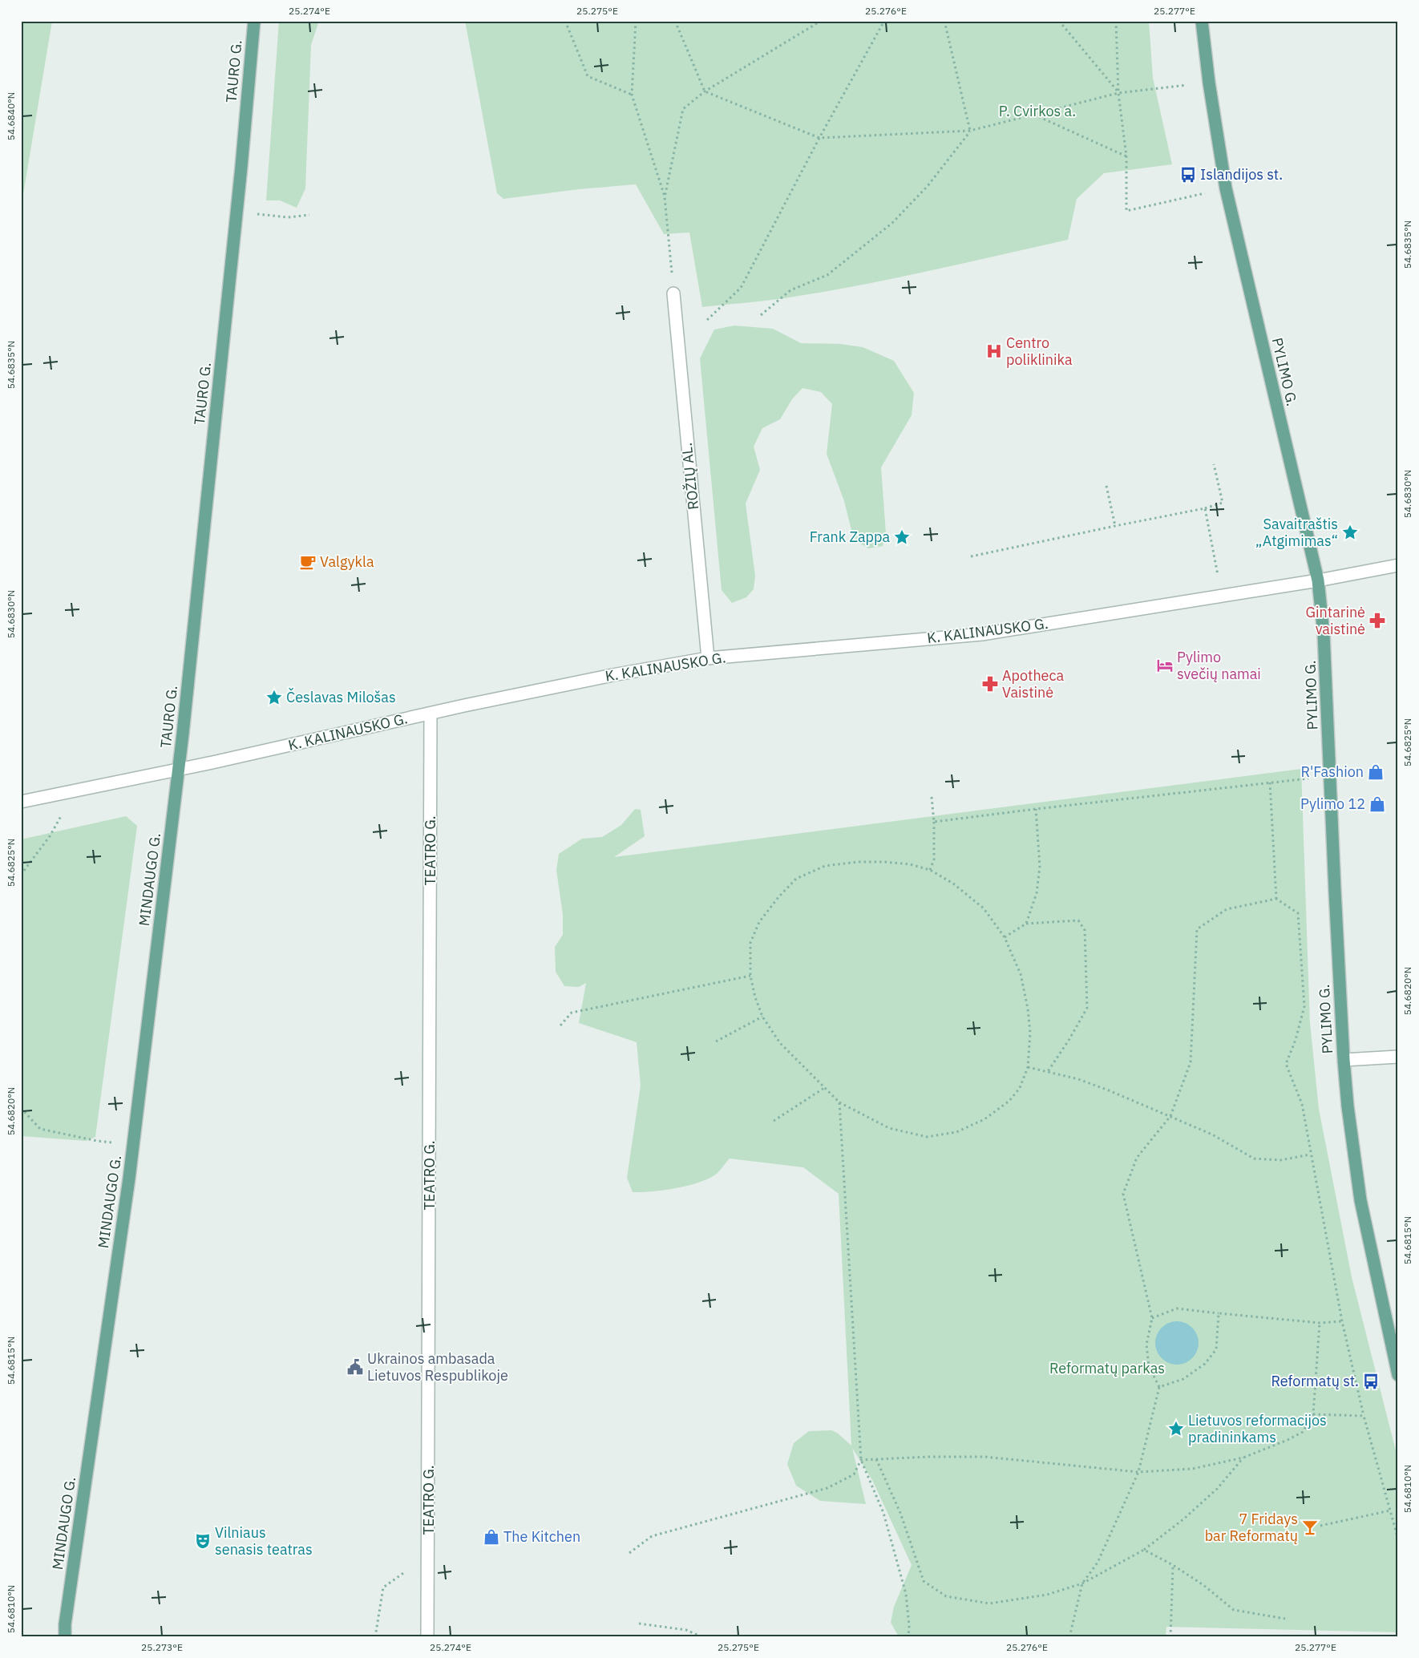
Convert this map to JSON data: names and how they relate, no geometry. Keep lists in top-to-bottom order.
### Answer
{
  "streets": {
    "main road": ["TAURO G.", "PYLIMO G.", "MINDAUGO G."],
    "street": ["ROŽIŲ AL.", "K. KALINAUSKO G.", "TEATRO G."]
  },
  "crossings": [
    ["TAURO G.", "K. KALINAUSKO G."],
    ["TAURO G.", "MINDAUGO G."],
    ["PYLIMO G.", "K. KALINAUSKO G."],
    ["ROŽIŲ AL.", "K. KALINAUSKO G."],
    ["K. KALINAUSKO G.", "TEATRO G."],
    ["K. KALINAUSKO G.", "MINDAUGO G."]
  ],
  "parks": ["P. Cvirkos a.", "Reformatų parkas"],
  "places": {
    "bus stop": ["Islandijos st.", "Reformatų st."],
    "hospital": ["Centro poliklinika"],
    "place": [
      "Savaitraštis „Atgimimas“",
      "Frank Zappa",
      "Česlavas Milošas",
      "Lietuvos reformacijos pradininkams"
    ],
    "cafe": ["Valgykla"],
    "pharmacy": ["Gintarinė vaistinė", "Apotheca Vaistinė"],
    "hotel": ["Pylimo svečių namai"],
    "shop": ["R'Fashion", "Pylimo 12", "The Kitchen"],
    "public building": ["Ukrainos ambasada Lietuvos Respublikoje"],
    "bar": ["7 Fridays bar Reformatų"],
    "theatre": ["Vilniaus senasis teatras"]
  },
  "coordinates": [
    "25.274°E",
    "25.275°E",
    "25.276°E",
    "25.277°E",
    "54.6840°N",
    "54.6835°N",
    "54.6830°N",
    "54.6825°N",
    "54.6820°N",
    "54.6815°N",
    "54.6810°N",
    "25.273°E"
  ]
}
